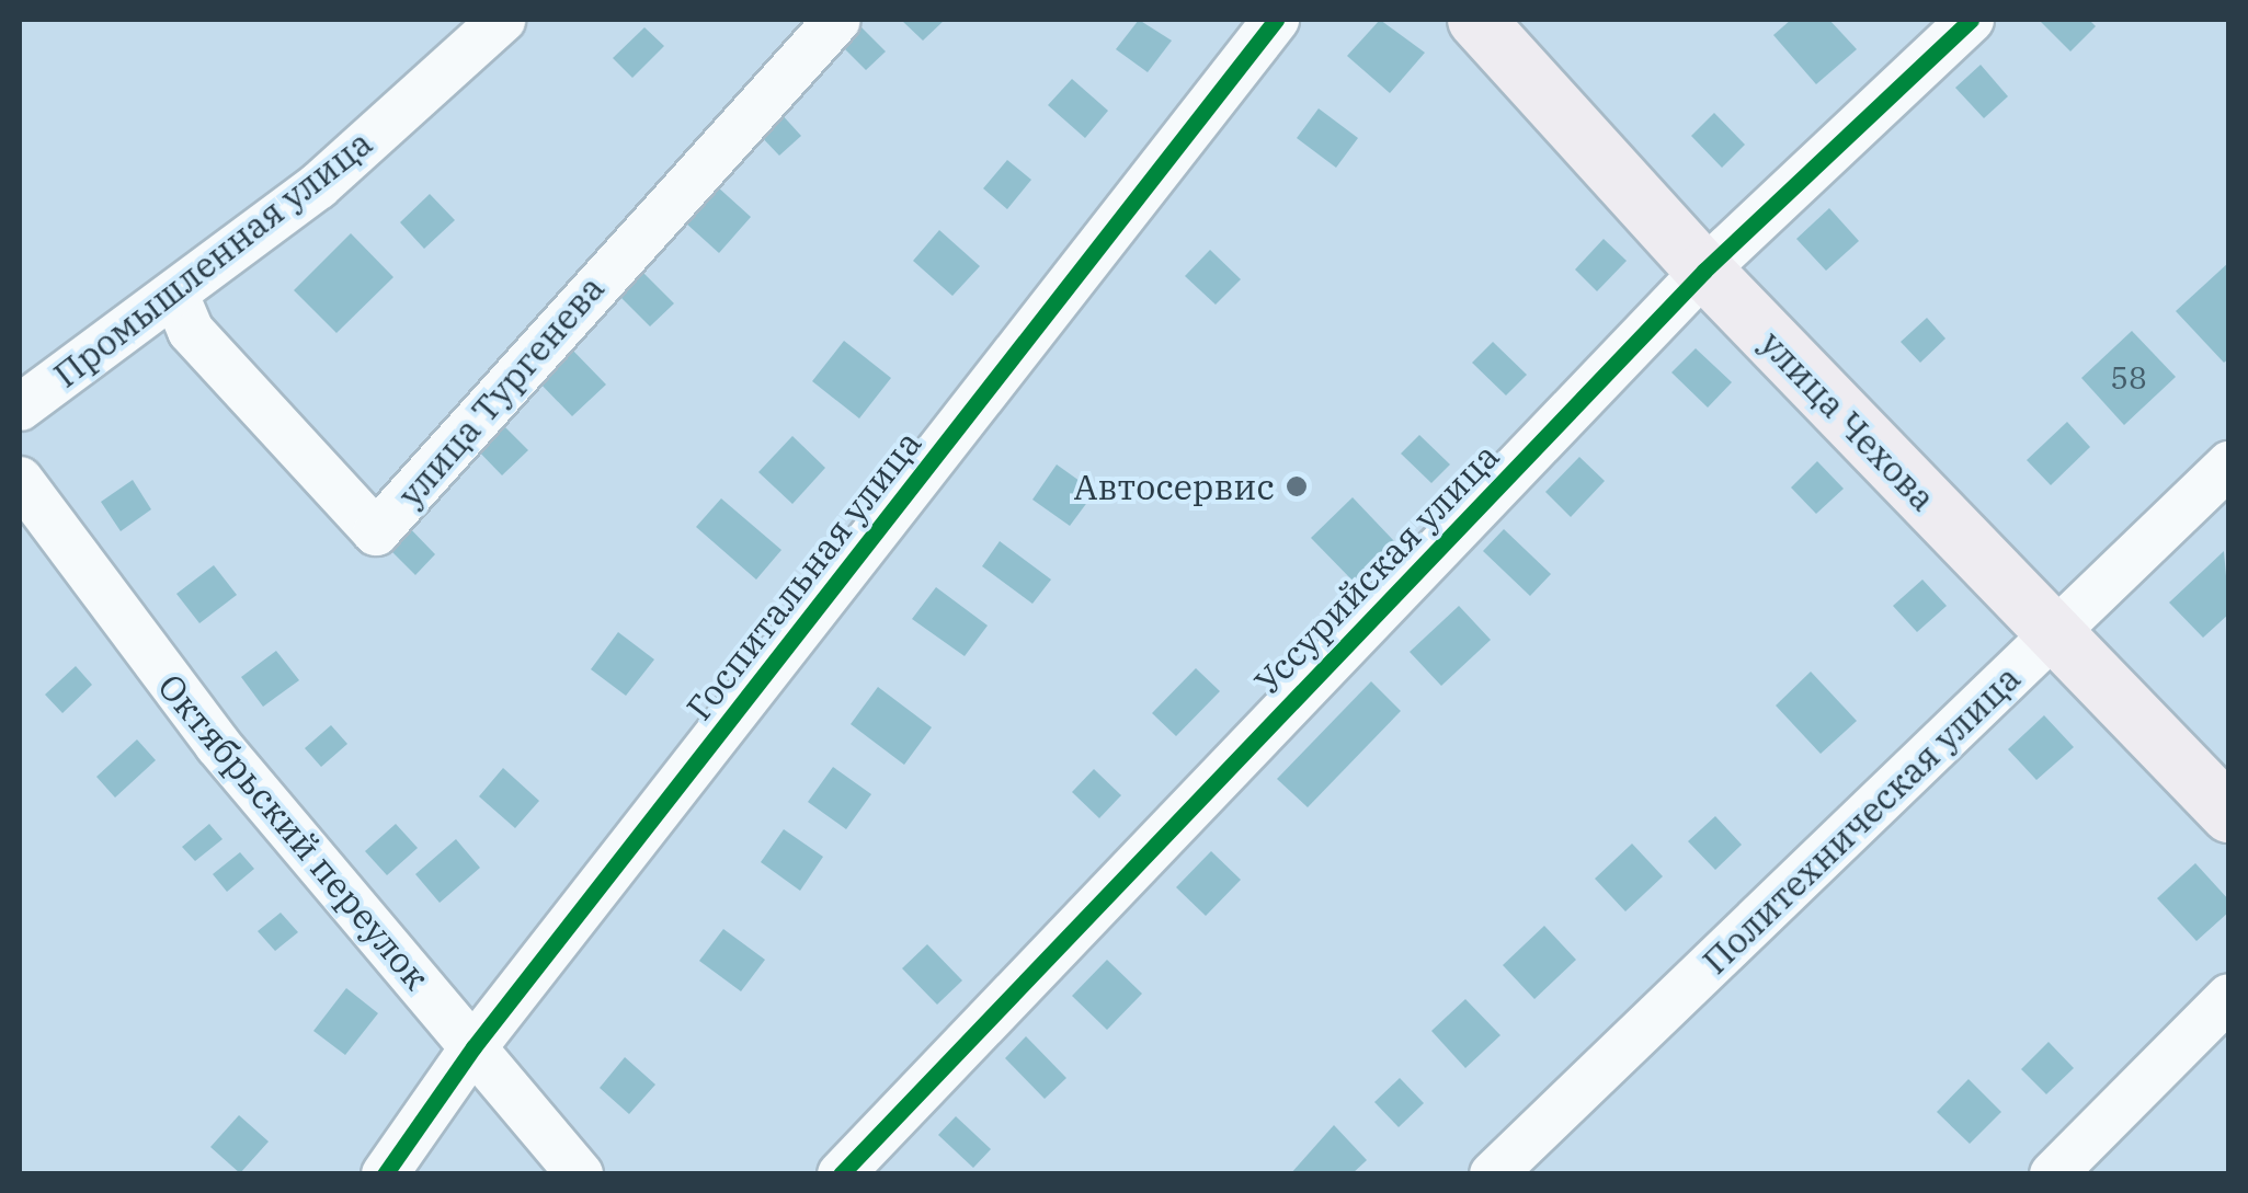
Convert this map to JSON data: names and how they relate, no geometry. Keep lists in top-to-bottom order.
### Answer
{
  "streets": {
    "main road": ["улица Чехова"],
    "street": [
      "Промышленная улица",
      "улица Тургенева",
      "Уссурийская улица",
      "Госпитальная улица",
      "Политехническая улица",
      "Октябрьский переулок"
    ]
  },
  "crossings": [
    ["Промышленная улица", "улица Тургенева"],
    ["улица Чехова", "Уссурийская улица"],
    ["улица Чехова", "Политехническая улица"],
    ["Госпитальная улица", "Октябрьский переулок"]
  ],
  "places": ["Автосервис"],
  "house_numbers": ["58"]
}
